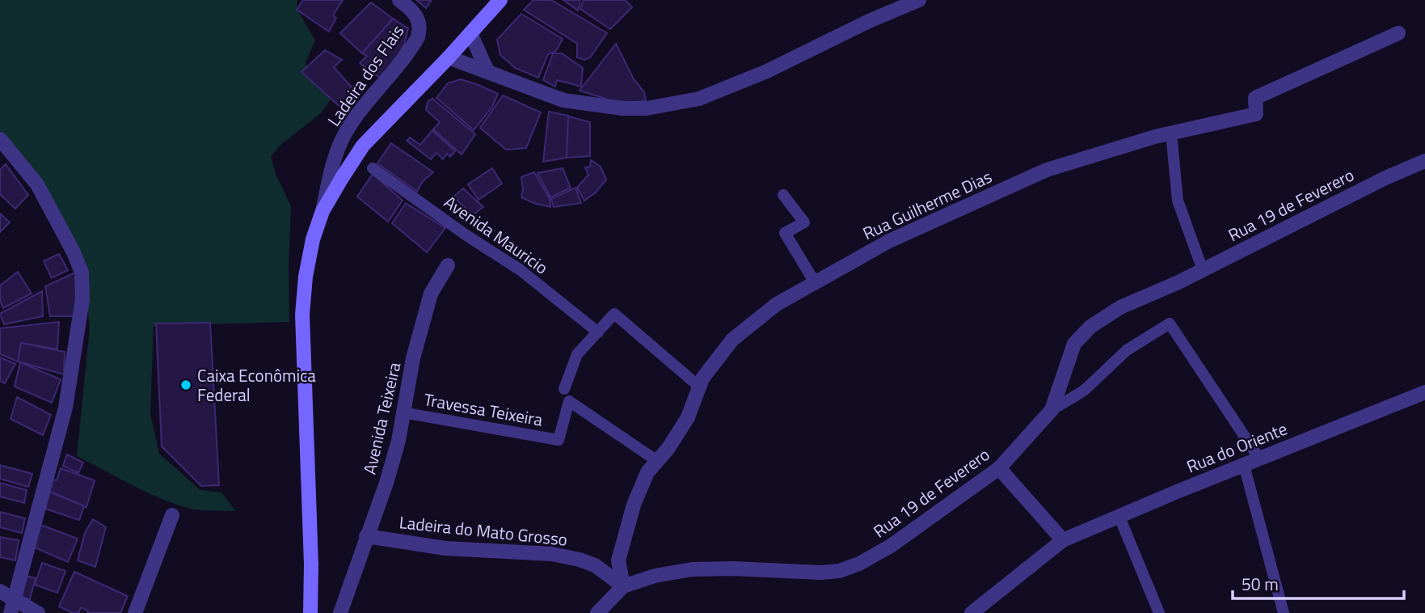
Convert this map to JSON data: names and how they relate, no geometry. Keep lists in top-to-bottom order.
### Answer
{
  "streets": {
    "street": [
      "Ladeira dos Flais",
      "Rua Guilherme Dias",
      "Rua 19 de Feverero",
      "Avenida Teixeira",
      "Rua do Oriente",
      "Ladeira do Mato Grosso"
    ],
    "lane": ["Avenida Mauricio", "Travessa Teixeira"]
  },
  "crossings": [
    ["Rua Guilherme Dias", "Rua 19 de Feverero"],
    ["Rua Guilherme Dias", "Travessa Teixeira"],
    ["Rua Guilherme Dias", "Ladeira do Mato Grosso"],
    ["Rua 19 de Feverero", "Ladeira do Mato Grosso"],
    ["Travessa Teixeira", "Avenida Teixeira"],
    ["Avenida Teixeira", "Ladeira do Mato Grosso"]
  ],
  "places": ["Caixa Econômica Federal"],
  "scale_bar": "50 m"
}
